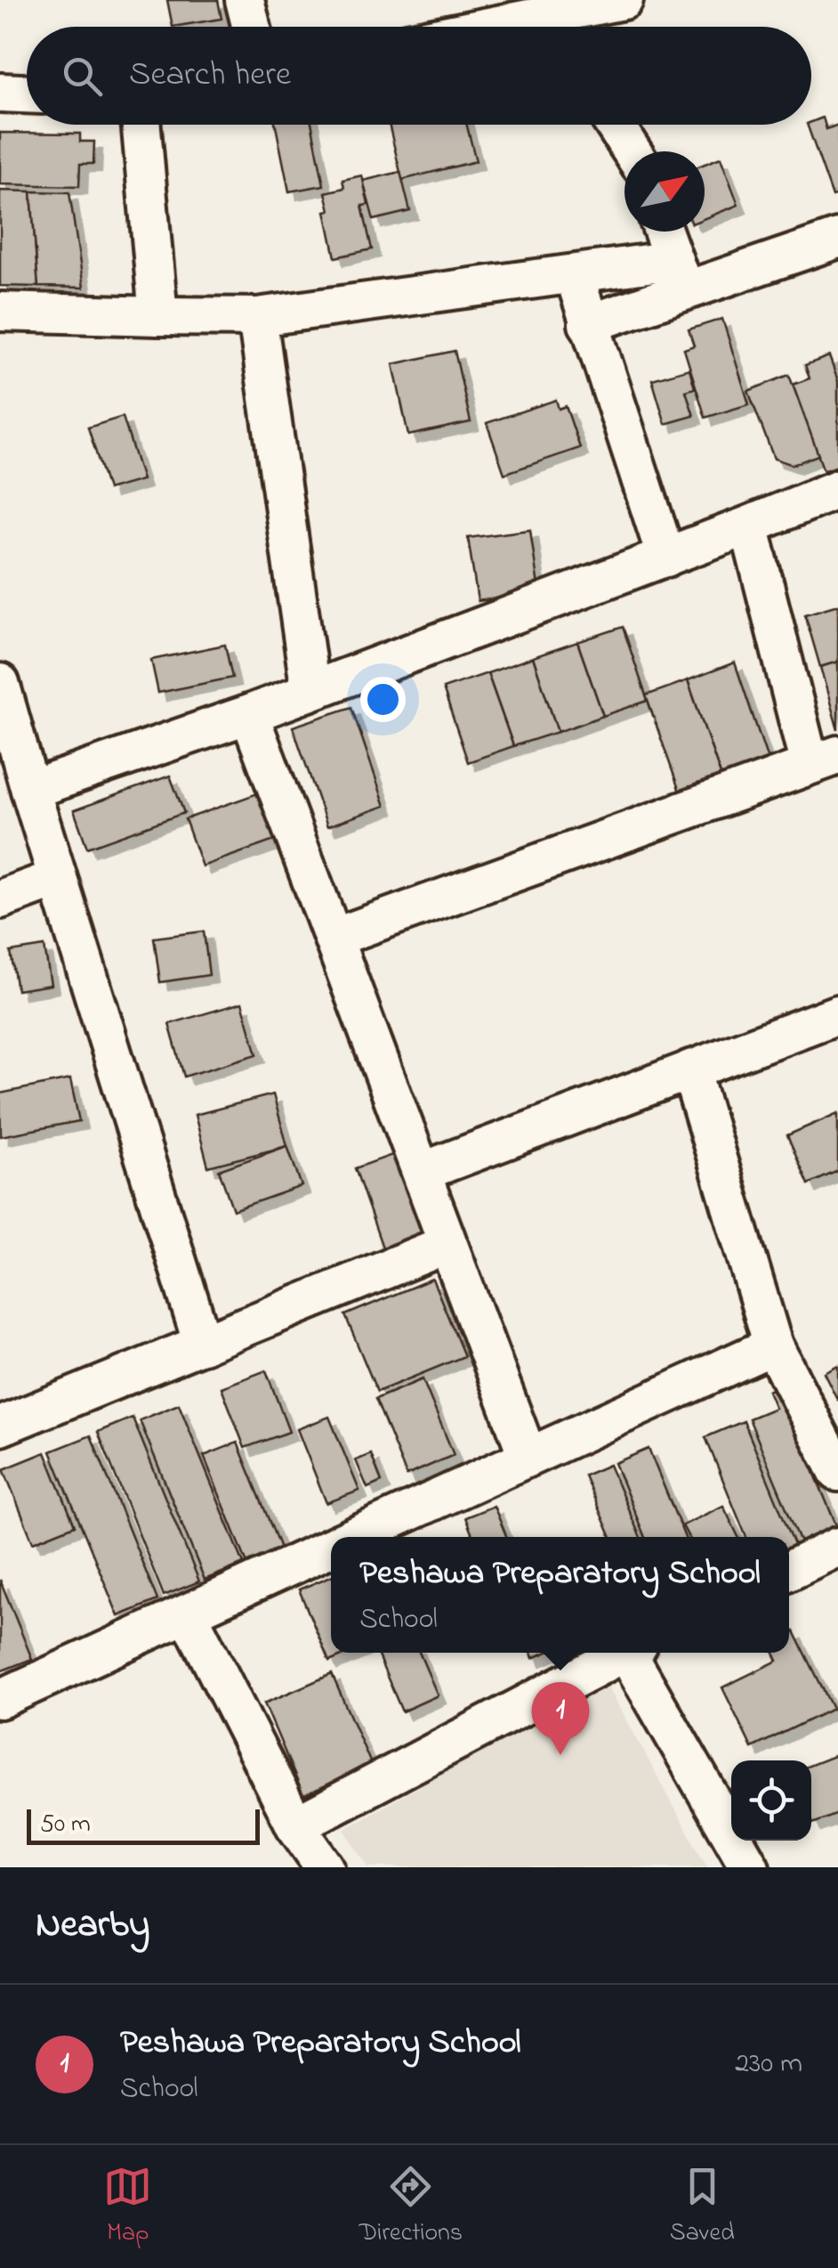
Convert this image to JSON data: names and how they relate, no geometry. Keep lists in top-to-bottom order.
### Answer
{
  "scale_bar": "50 m",
  "north": "top right",
  "page": {
    "search": "Search here",
    "popup": ["Peshawa Preparatory School", "School"],
    "pins": "1",
    "scale": "50 m",
    "heading": "Nearby",
    "list": [
      {
        "mark": "1",
        "name": "Peshawa Preparatory School",
        "note": "School",
        "value": "230 m"
      }
    ],
    "nav": ["Map", "Directions", "Saved"]
  }
}
